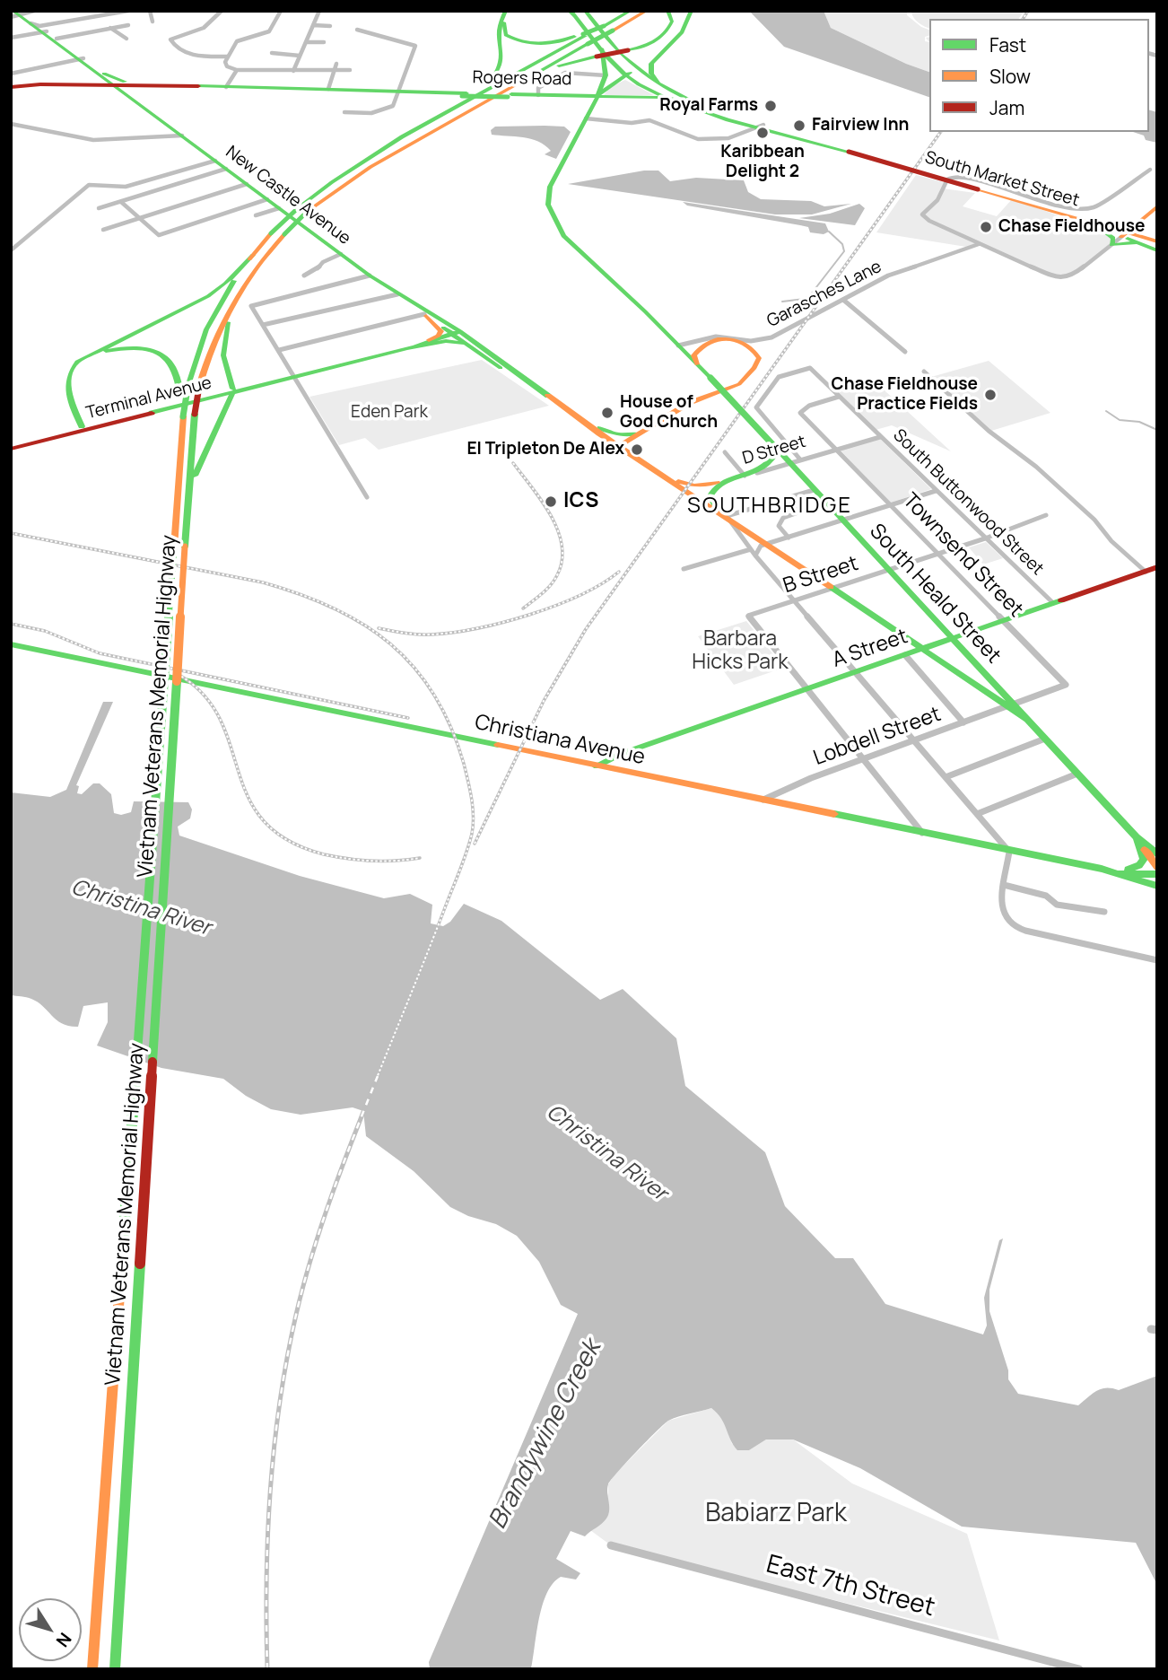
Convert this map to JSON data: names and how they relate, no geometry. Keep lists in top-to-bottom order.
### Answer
{
  "streets": {
    "main road": [
      "Rogers Road",
      "South Market Street",
      "New Castle Avenue",
      "Terminal Avenue",
      "D Street",
      "South Heald Street",
      "A Street",
      "Vietnam Veterans Memorial Highway",
      "Christiana Avenue"
    ],
    "street": [
      "Garasches Lane",
      "South Buttonwood Street",
      "Townsend Street",
      "B Street",
      "Lobdell Street",
      "East 7th Street"
    ]
  },
  "crossings": [
    ["Rogers Road", "South Market Street"],
    ["Rogers Road", "New Castle Avenue"],
    ["Rogers Road", "South Heald Street"],
    ["Rogers Road", "Vietnam Veterans Memorial Highway"],
    ["South Market Street", "Garasches Lane"],
    ["New Castle Avenue", "Terminal Avenue"],
    ["New Castle Avenue", "D Street"],
    ["New Castle Avenue", "B Street"],
    ["New Castle Avenue", "South Heald Street"],
    ["New Castle Avenue", "A Street"],
    ["New Castle Avenue", "Lobdell Street"],
    ["Garasches Lane", "South Heald Street"],
    ["D Street", "South Buttonwood Street"],
    ["D Street", "Townsend Street"],
    ["D Street", "South Heald Street"],
    ["South Buttonwood Street", "Townsend Street"],
    ["South Buttonwood Street", "B Street"],
    ["South Buttonwood Street", "A Street"],
    ["Townsend Street", "B Street"],
    ["Townsend Street", "A Street"],
    ["Townsend Street", "Lobdell Street"],
    ["B Street", "South Heald Street"],
    ["B Street", "A Street"],
    ["South Heald Street", "A Street"],
    ["South Heald Street", "Lobdell Street"],
    ["South Heald Street", "Christiana Avenue"],
    ["A Street", "Christiana Avenue"],
    ["Lobdell Street", "Christiana Avenue"]
  ],
  "districts": ["SOUTHBRIDGE"],
  "water": ["Christina River", "Brandywine Creek"],
  "parks": ["Eden Park", "Barbara Hicks Park", "Babiarz Park"],
  "places": [
    "Royal Farms",
    "Fairview Inn",
    "Karibbean Delight 2",
    "Chase Fieldhouse",
    "Chase Fieldhouse Practice Fields",
    "House of God Church",
    "El Tripleton De Alex",
    "ICS"
  ],
  "legend": ["Fast", "Slow", "Jam"],
  "north": "bottom right"
}
